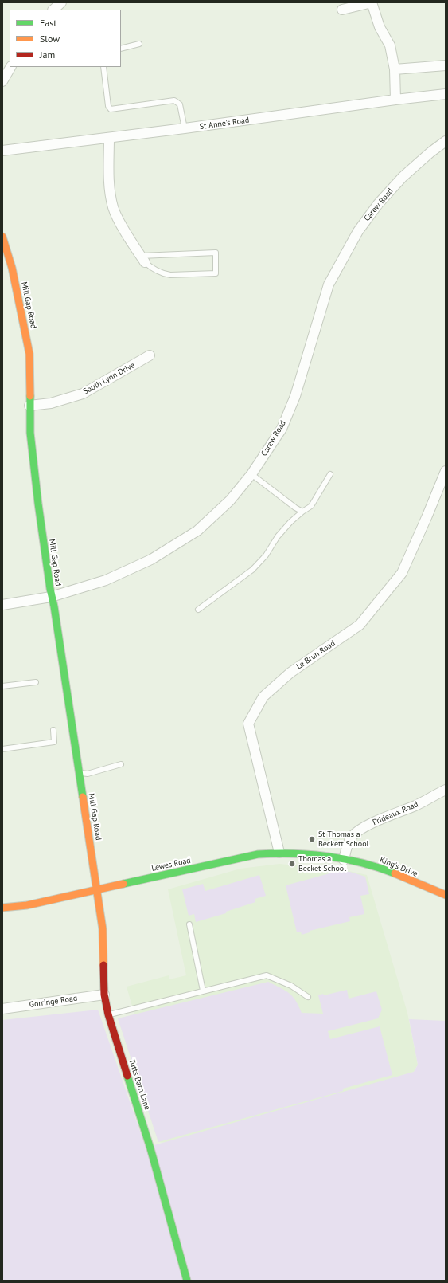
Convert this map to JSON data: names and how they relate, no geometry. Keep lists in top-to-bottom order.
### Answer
{
  "streets": {
    "street": [
      "St Anne's Road",
      "Carew Road",
      "Mill Gap Road",
      "South Lynn Drive",
      "Le Brun Road",
      "Prideaux Road",
      "Lewes Road",
      "King's Drive",
      "Gorringe Road",
      "Tutts Barn Lane"
    ]
  },
  "crossings": [
    ["Carew Road", "Mill Gap Road"],
    ["Mill Gap Road", "South Lynn Drive"],
    ["Mill Gap Road", "Lewes Road"],
    ["Mill Gap Road", "Tutts Barn Lane"],
    ["Le Brun Road", "Lewes Road"],
    ["Prideaux Road", "Lewes Road"],
    ["Prideaux Road", "King's Drive"],
    ["Lewes Road", "King's Drive"],
    ["Lewes Road", "Tutts Barn Lane"],
    ["Gorringe Road", "Tutts Barn Lane"]
  ],
  "places": ["St Thomas a Beckett School", "Thomas a Becket School"],
  "legend": ["Fast", "Slow", "Jam"]
}
